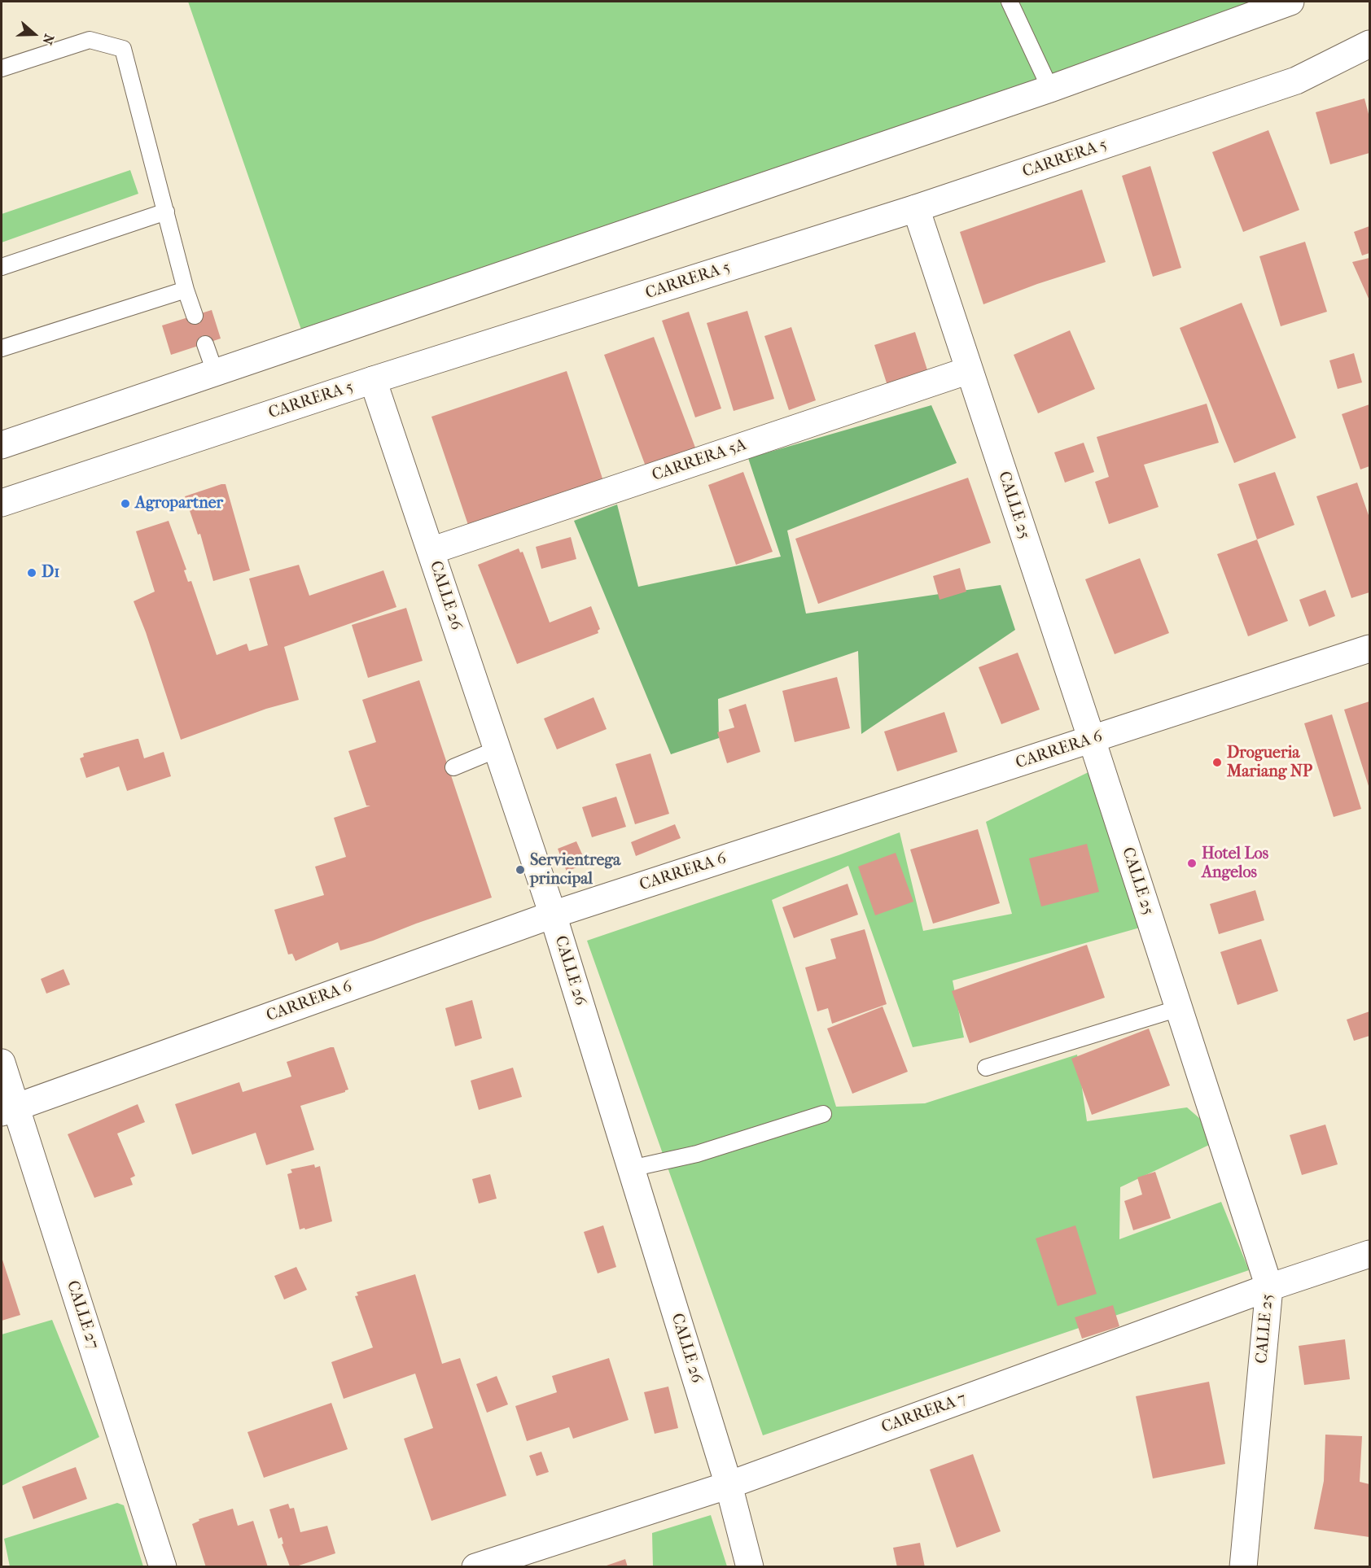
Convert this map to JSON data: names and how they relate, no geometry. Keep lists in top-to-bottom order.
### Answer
{
  "streets": {
    "street": [
      "CARRERA 5",
      "CARRERA 5A",
      "CALLE 25",
      "CALLE 26",
      "CARRERA 6",
      "CALLE 27",
      "CARRERA 7"
    ]
  },
  "crossings": [
    ["CARRERA 5", "CALLE 25"],
    ["CARRERA 5", "CALLE 26"],
    ["CARRERA 5A", "CALLE 25"],
    ["CARRERA 5A", "CALLE 26"],
    ["CALLE 25", "CARRERA 6"],
    ["CALLE 25", "CARRERA 7"],
    ["CALLE 26", "CARRERA 6"],
    ["CALLE 26", "CARRERA 7"],
    ["CARRERA 6", "CALLE 27"]
  ],
  "places": [
    "Agropartner",
    "D1",
    "Drogueria Mariang NP",
    "Hotel Los Angelos",
    "Servientrega principal"
  ],
  "north": "right"
}
